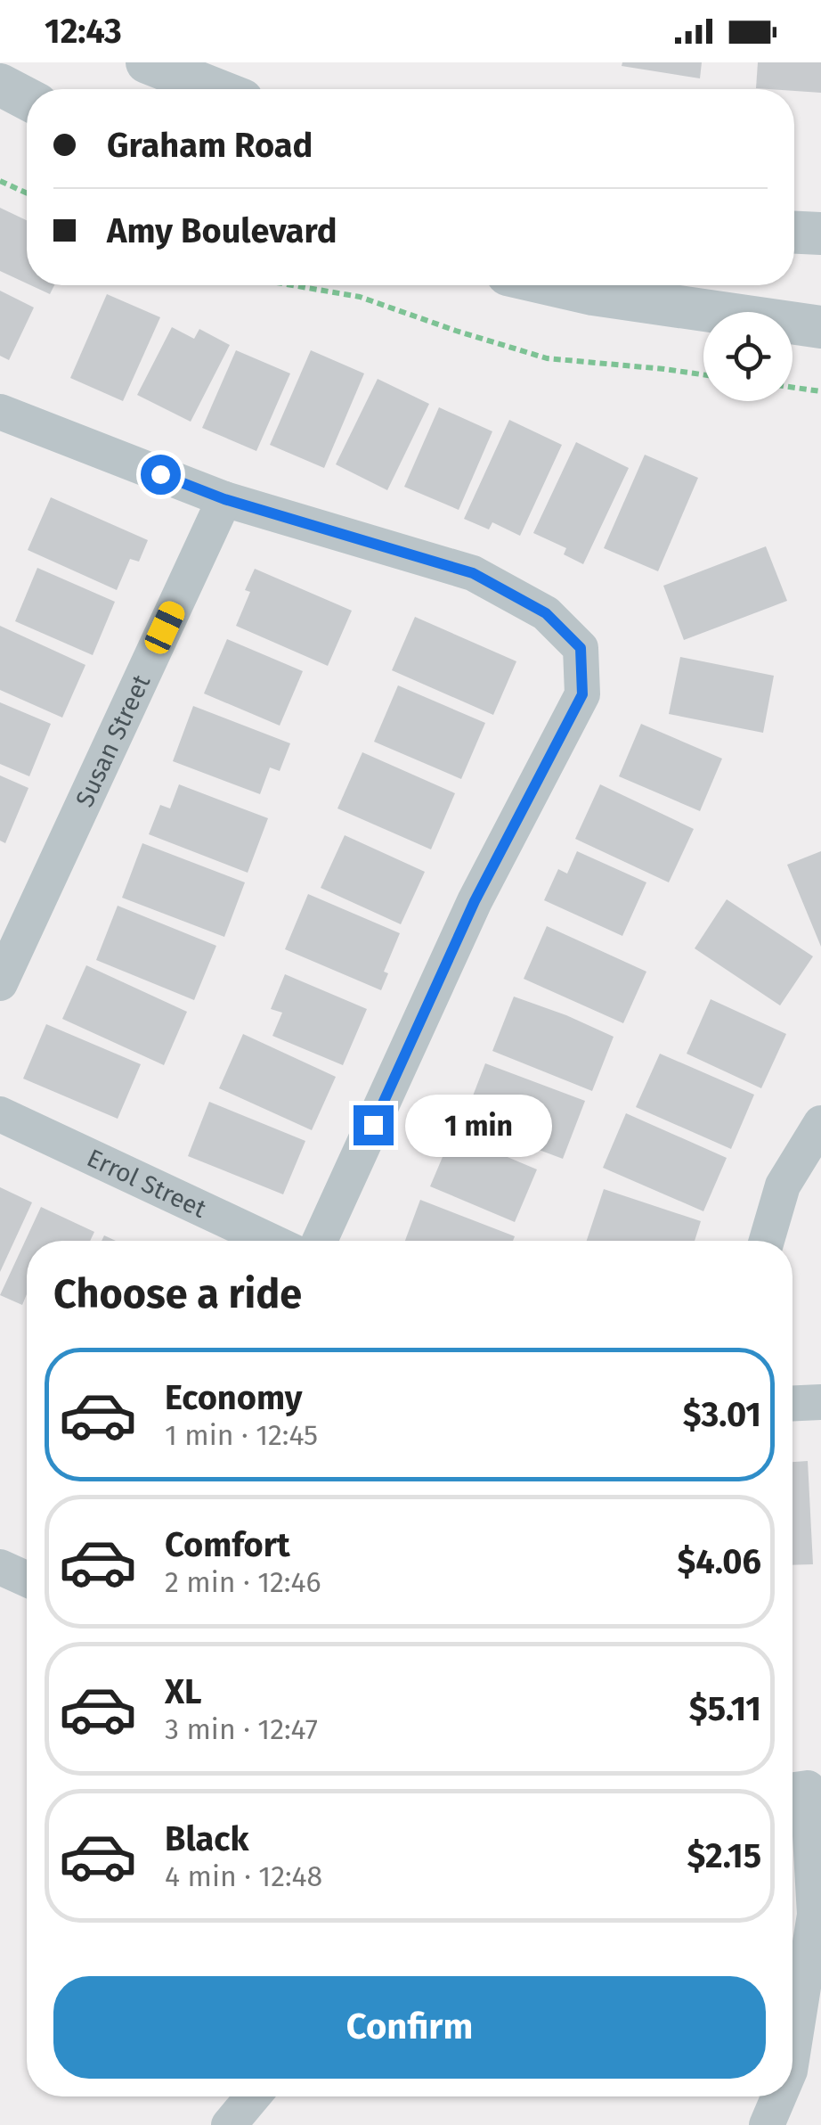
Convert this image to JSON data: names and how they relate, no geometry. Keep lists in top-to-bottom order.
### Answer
{
  "streets": {
    "street": ["Susan Street", "Errol Street"]
  },
  "page": {
    "status": "12:43",
    "banner": ["Graham Road", "Amy Boulevard"],
    "bubble": "1 min",
    "heading": "Choose a ride",
    "list": [
      {
        "name": "Economy",
        "note": "1 min · 12:45",
        "value": "$3.01"
      },
      {
        "name": "Comfort",
        "note": "2 min · 12:46",
        "value": "$4.06"
      },
      {
        "name": "XL",
        "note": "3 min · 12:47",
        "value": "$5.11"
      },
      {
        "name": "Black",
        "note": "4 min · 12:48",
        "value": "$2.15"
      }
    ],
    "buttons": "Confirm"
  }
}
